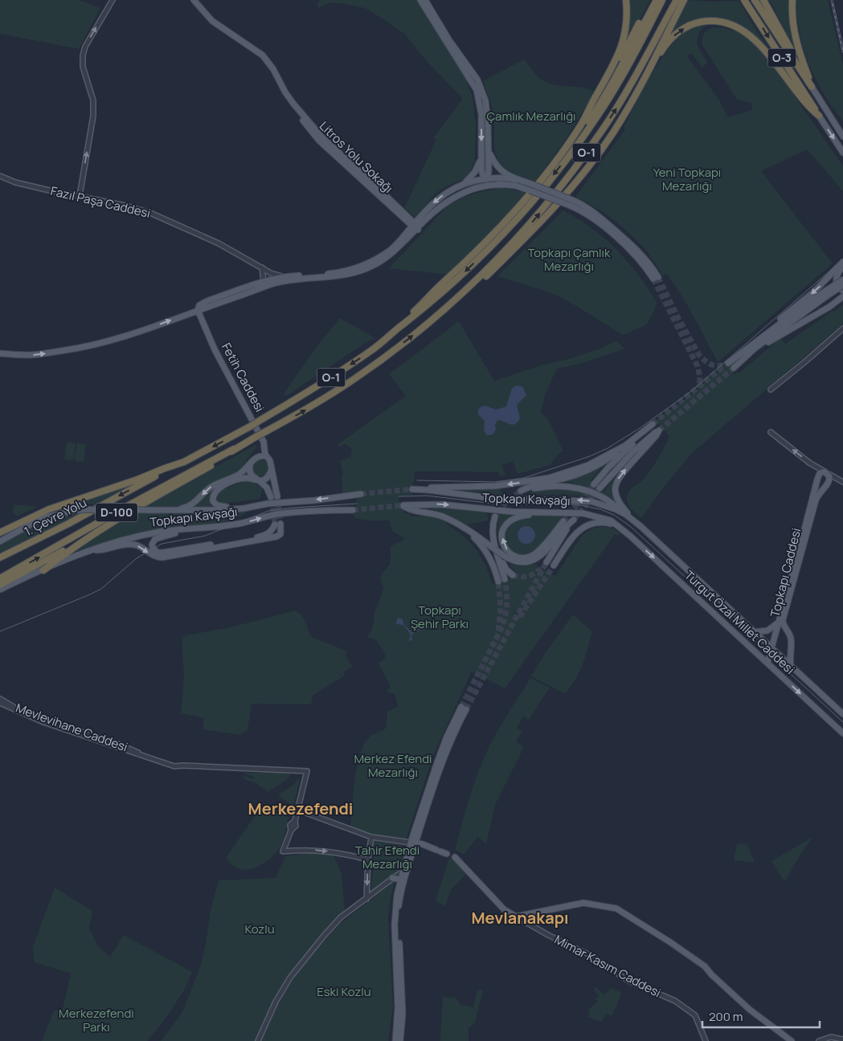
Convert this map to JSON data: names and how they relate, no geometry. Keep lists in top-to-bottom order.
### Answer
{
  "streets": {
    "highway": [
      "O-3",
      "O-1",
      "D-100",
      "1. Çevre Yolu"
    ],
    "main road": [
      "Litros Yolu Sokağı",
      "Fetih Caddesi",
      "Topkapı Kavşağı",
      "Topkapı Caddesi",
      "Turgut Özal Millet Caddesi"
    ],
    "street": ["Fazıl Paşa Caddesi", "Mevlevihane Caddesi", "Mimar Kasım Caddesi"]
  },
  "crossings": [
    ["O-1", "D-100"],
    ["O-1", "1. Çevre Yolu"],
    ["Topkapı Kavşağı", "Turgut Özal Millet Caddesi"],
    ["Topkapı Caddesi", "Turgut Özal Millet Caddesi"]
  ],
  "districts": ["Merkezefendi", "Mevlanakapı"],
  "parks": [
    "Çamlık Mezarlığı",
    "Yeni Topkapı Mezarlığı",
    "Topkapı Çamlık Mezarlığı",
    "Topkapı Şehir Parkı",
    "Merkez Efendi Mezarlığı",
    "Tahir Efendi Mezarlığı",
    "Kozlu",
    "Eski Kozlu",
    "Merkezefendi Parkı"
  ],
  "scale_bar": "200 m"
}
